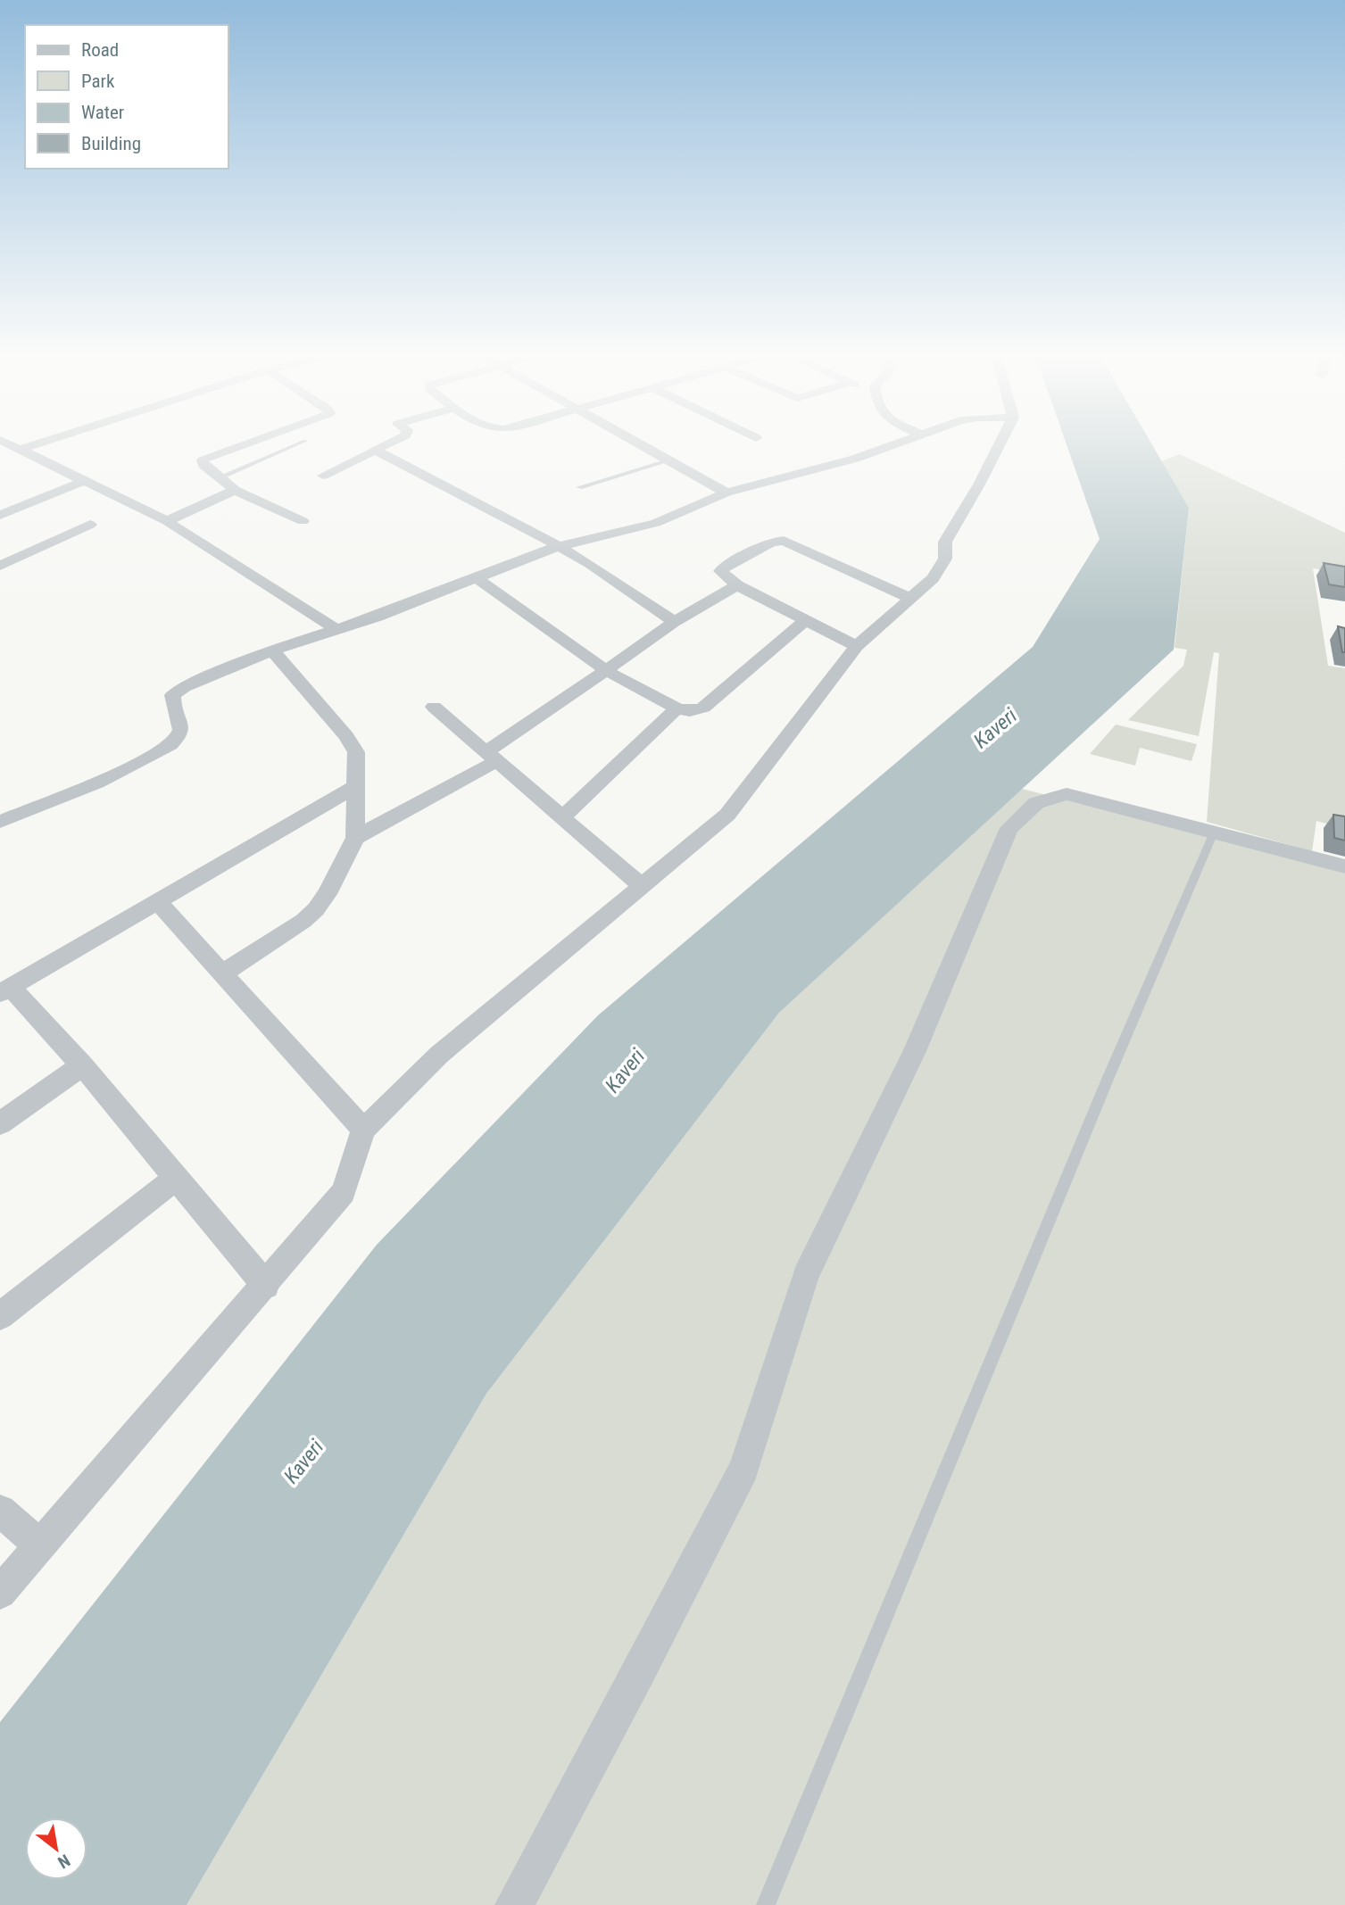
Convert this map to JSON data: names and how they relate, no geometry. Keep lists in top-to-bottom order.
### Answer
{
  "water": ["Kaveri"],
  "legend": [
    "Road",
    "Park",
    "Water",
    "Building"
  ],
  "north": "bottom right"
}
